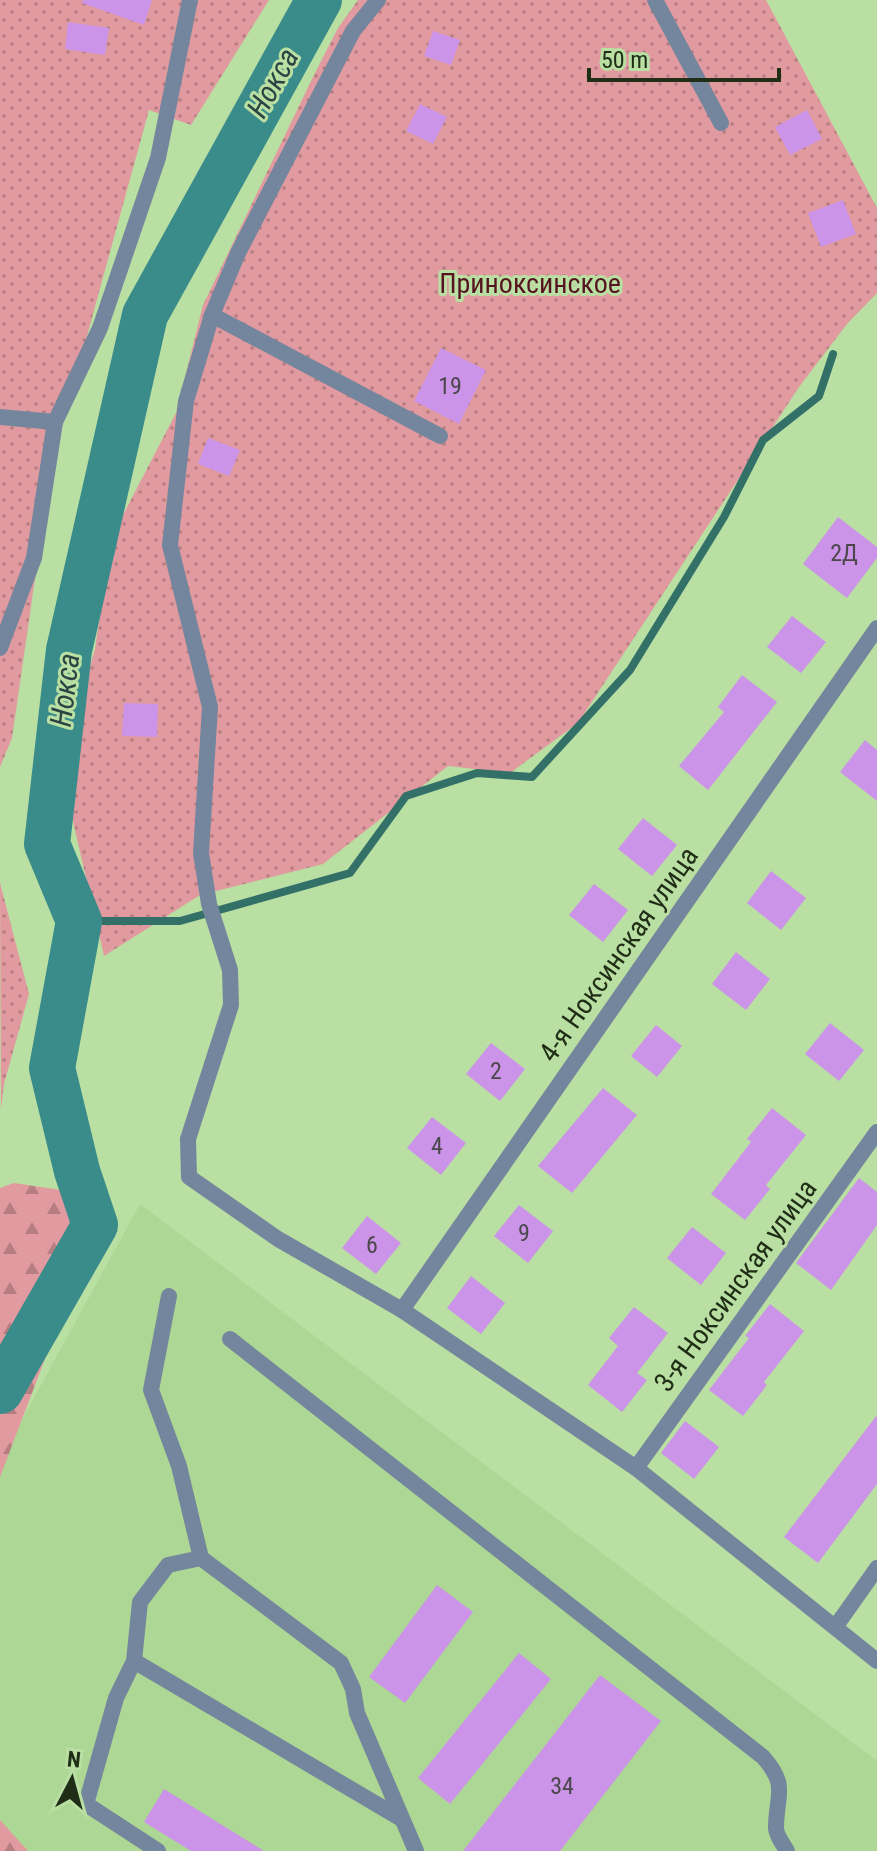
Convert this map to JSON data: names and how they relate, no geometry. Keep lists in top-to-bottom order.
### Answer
{
  "streets": {
    "street": ["4-я Ноксинская улица", "3-я Ноксинская улица"]
  },
  "water": ["Нокса"],
  "parks": ["Приноксинское"],
  "house_numbers": [
    "19",
    "2Д",
    "2",
    "4",
    "9",
    "6",
    "34"
  ],
  "scale_bar": "50 m",
  "north": "top"
}
